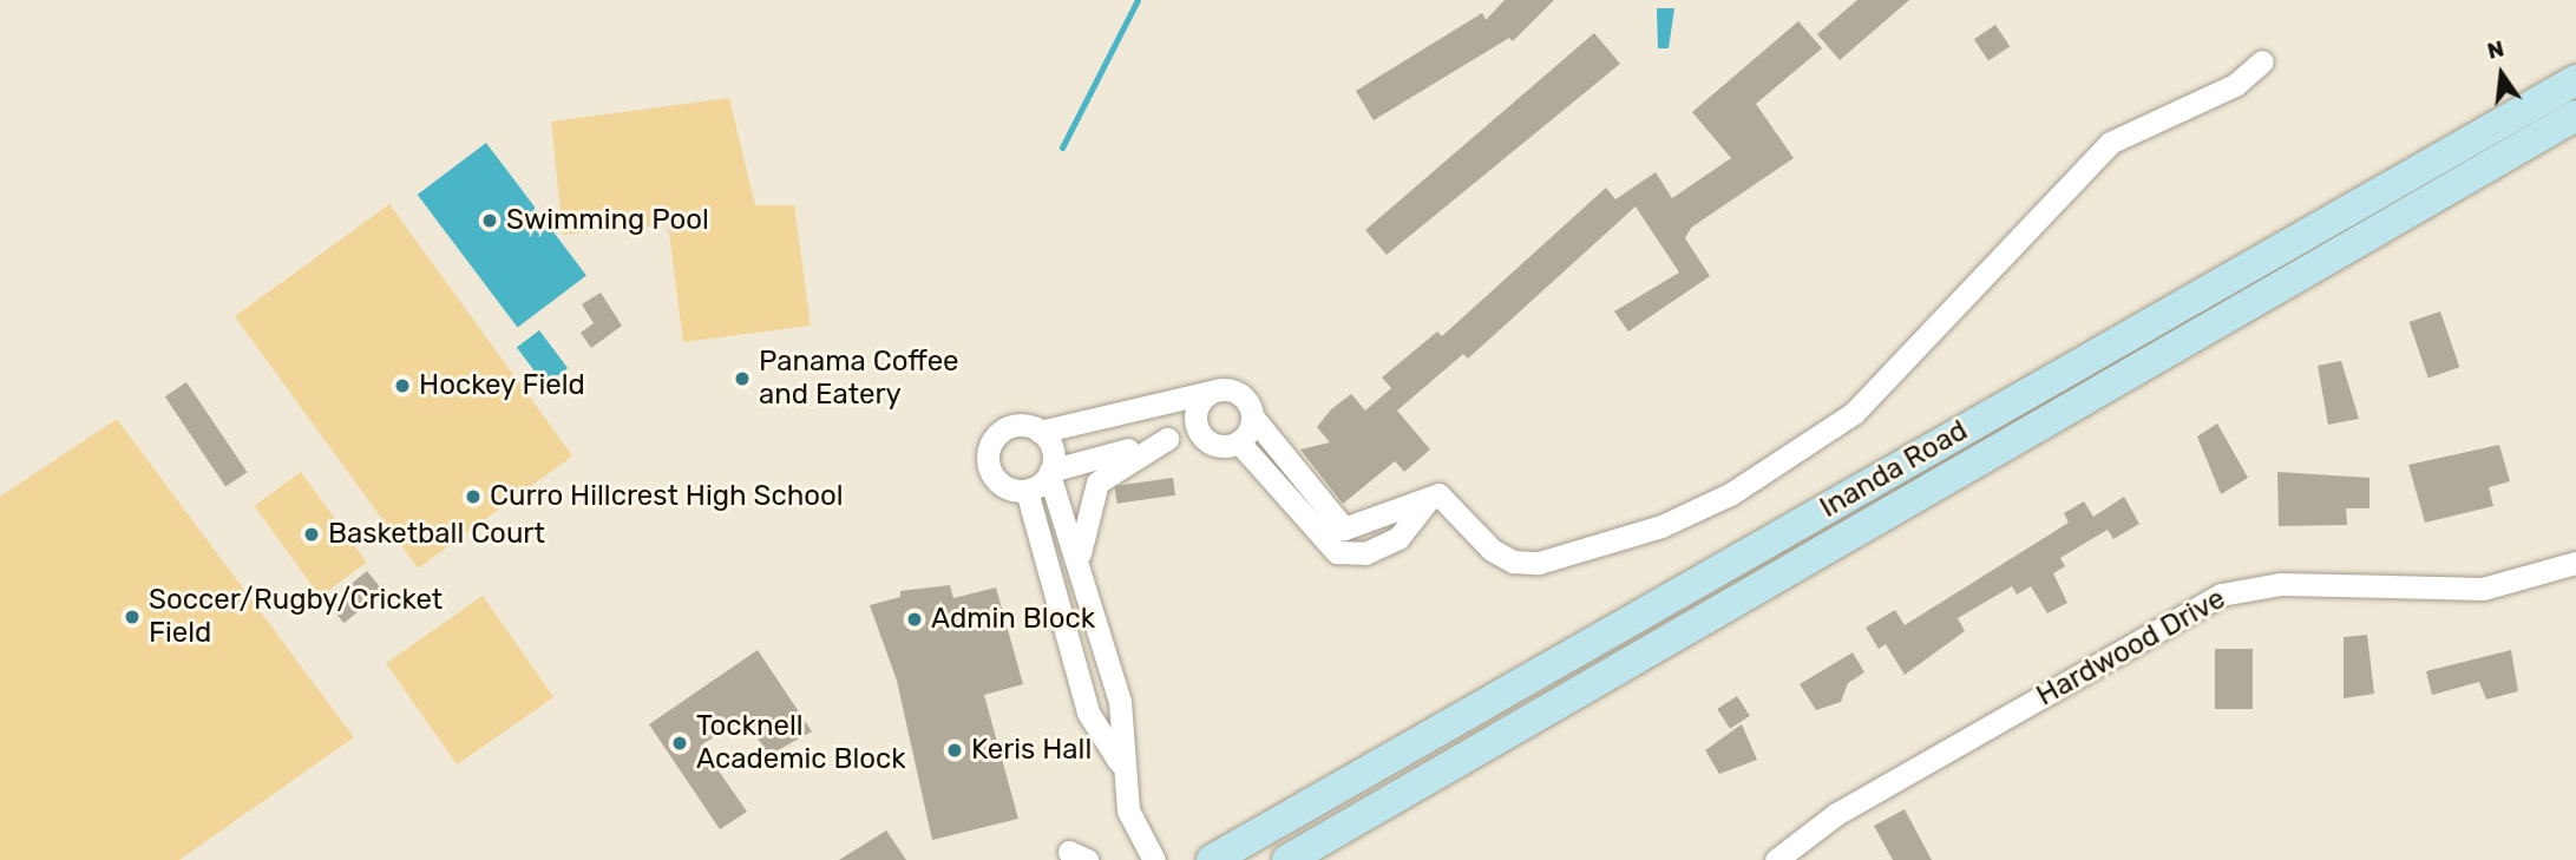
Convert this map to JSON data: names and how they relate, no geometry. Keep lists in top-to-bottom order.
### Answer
{
  "streets": {
    "main road": ["Inanda Road"],
    "street": ["Hardwood Drive"]
  },
  "places": [
    "Swimming Pool",
    "Panama Coffee and Eatery",
    "Hockey Field",
    "Curro Hillcrest High School",
    "Basketball Court",
    "Soccer/Rugby/Cricket Field",
    "Admin Block",
    "Tocknell Academic Block",
    "Keris Hall"
  ],
  "north": "top"
}
